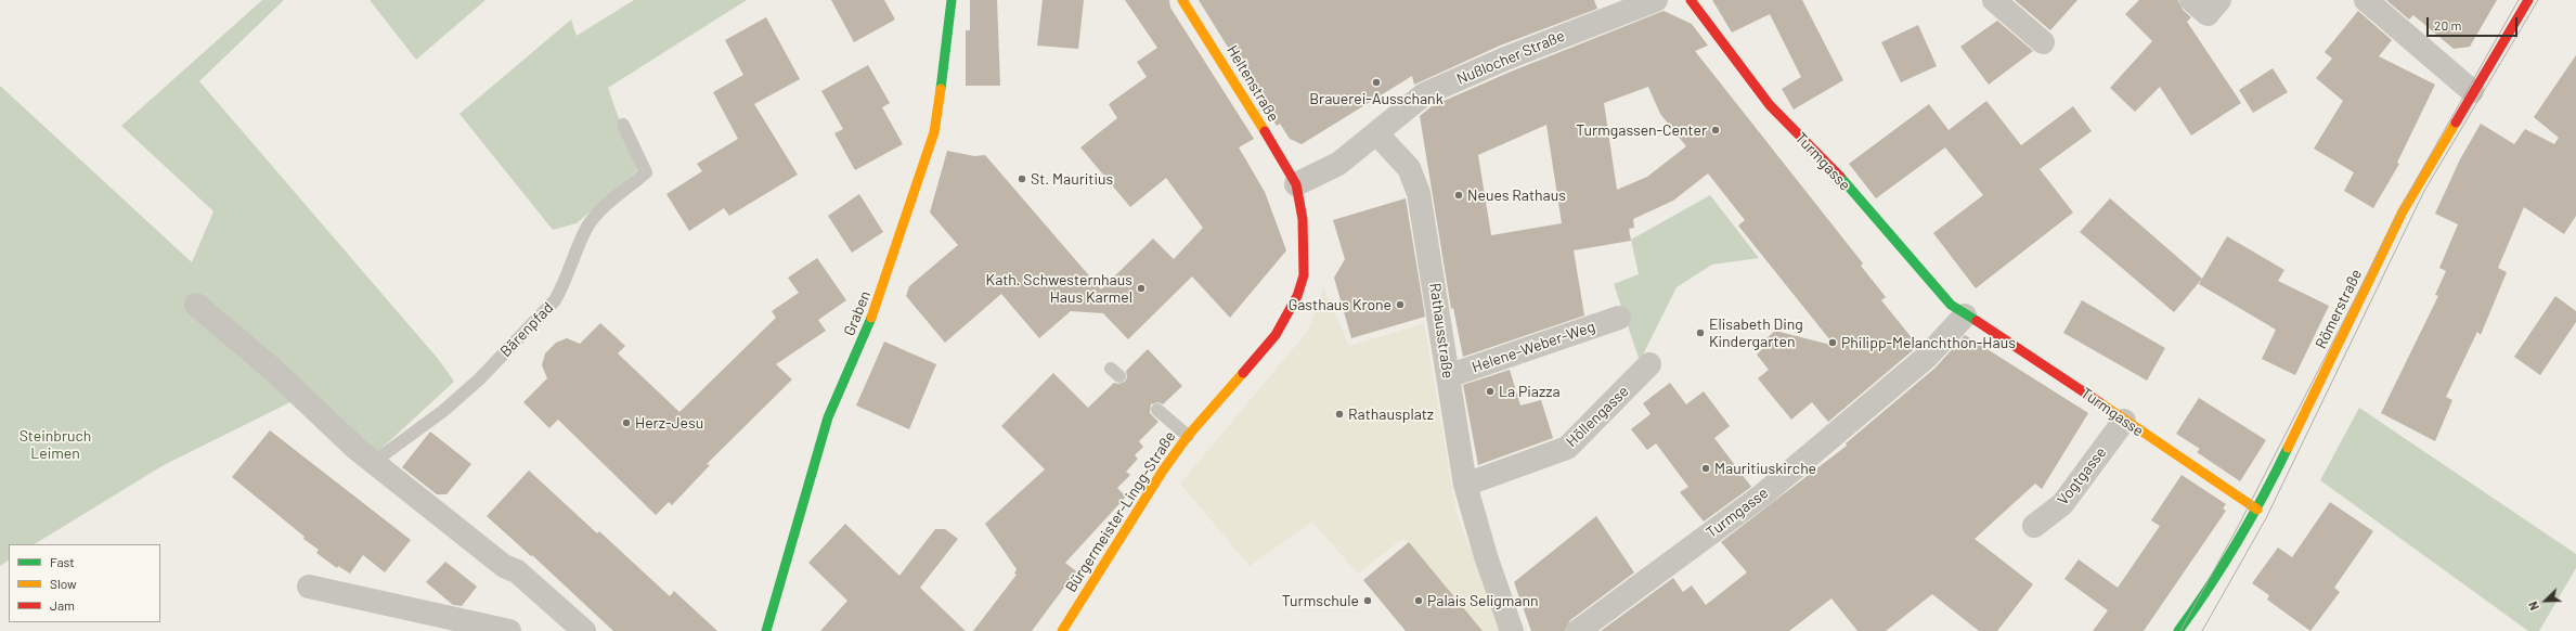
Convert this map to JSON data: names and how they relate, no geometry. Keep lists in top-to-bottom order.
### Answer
{
  "streets": {
    "street": [
      "Nußlocher Straße",
      "Heltenstraße",
      "Turmgasse",
      "Römerstraße",
      "Graben",
      "Rathausstraße",
      "Helene-Weber-Weg",
      "Höllengasse",
      "Vogtgasse",
      "Bürgermeister-Lingg-Straße"
    ],
    "lane": ["Bärenpfad"]
  },
  "crossings": [
    ["Nußlocher Straße", "Rathausstraße"],
    ["Heltenstraße", "Bürgermeister-Lingg-Straße"],
    ["Turmgasse", "Römerstraße"],
    ["Turmgasse", "Vogtgasse"],
    ["Rathausstraße", "Helene-Weber-Weg"],
    ["Rathausstraße", "Höllengasse"]
  ],
  "parks": ["Steinbruch Leimen"],
  "places": [
    "Brauerei-Ausschank",
    "Turmgassen-Center",
    "St. Mauritius",
    "Neues Rathaus",
    "Kath. Schwesternhaus Haus Karmel",
    "Gasthaus Krone",
    "Elisabeth Ding Kindergarten",
    "Philipp-Melanchthon-Haus",
    "La Piazza",
    "Rathausplatz",
    "Herz-Jesu",
    "Mauritiuskirche",
    "Turmschule",
    "Palais Seligmann"
  ],
  "legend": ["Fast", "Slow", "Jam"],
  "scale_bar": "20 m",
  "north": "bottom left"
}
